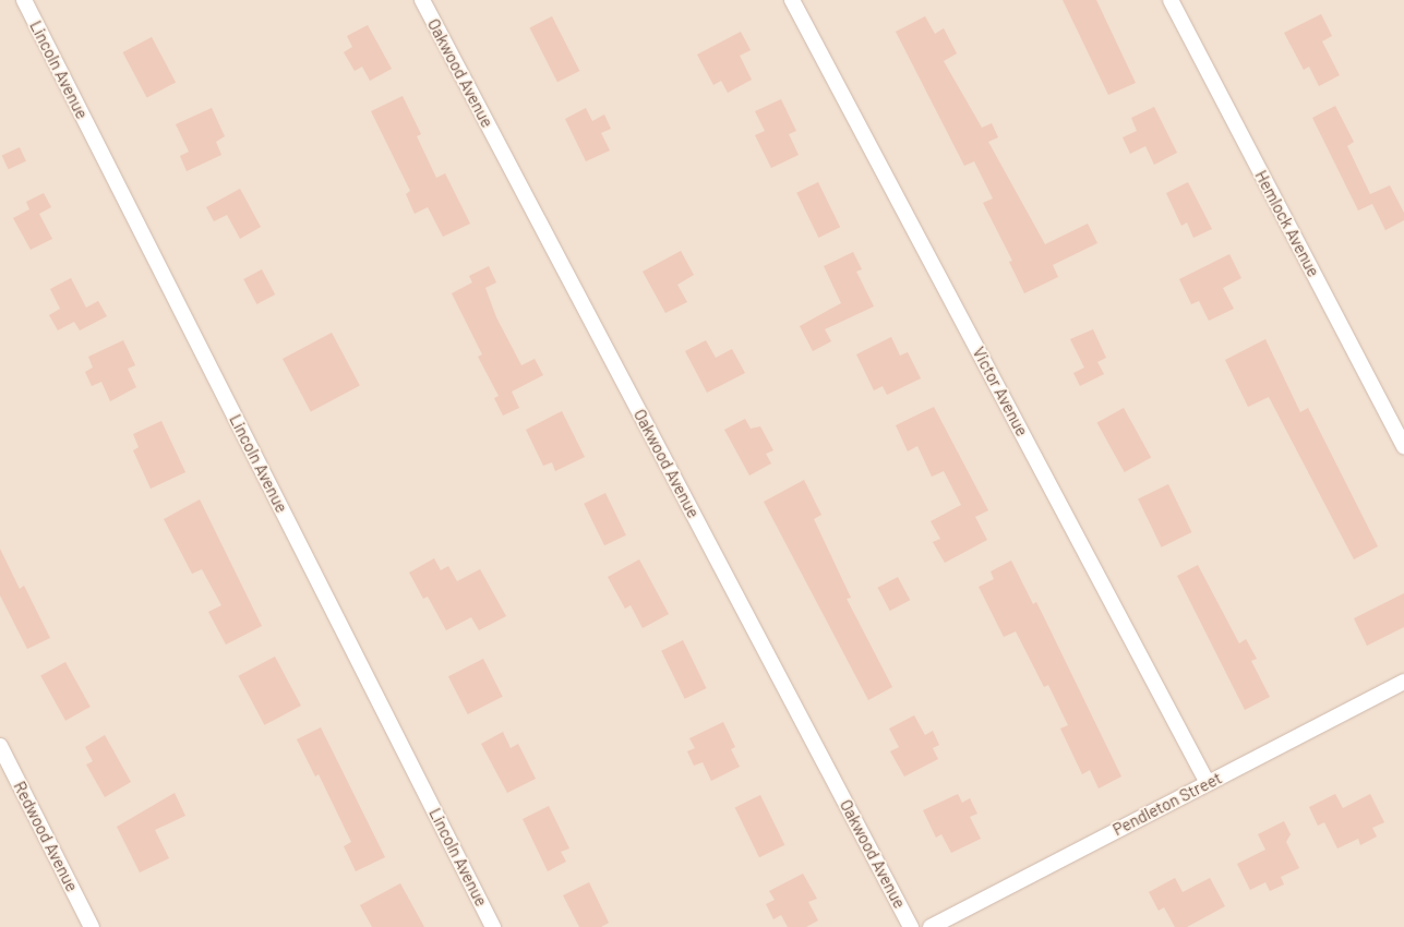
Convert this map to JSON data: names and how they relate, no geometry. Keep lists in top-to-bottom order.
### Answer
{
  "streets": {
    "street": [
      "Lincoln Avenue",
      "Oakwood Avenue",
      "Hemlock Avenue",
      "Victor Avenue",
      "Pendleton Street",
      "Redwood Avenue"
    ]
  },
  "crossings": [
    ["Victor Avenue", "Pendleton Street"]
  ]
}
